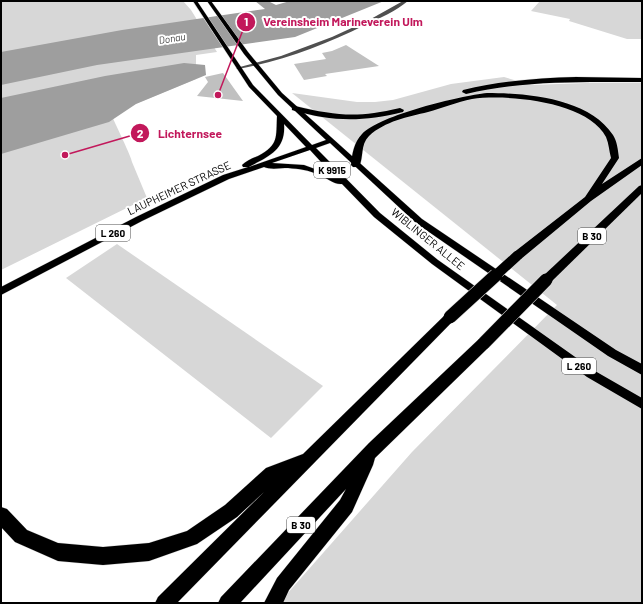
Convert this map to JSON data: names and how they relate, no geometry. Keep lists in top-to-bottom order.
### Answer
{
  "streets": {
    "highway": ["B 30"],
    "main road": [
      "K 9915",
      "LAUPHEIMER STRASSE",
      "L 260",
      "WIBLINGER ALLEE"
    ]
  },
  "crossings": [
    ["K 9915", "WIBLINGER ALLEE"],
    ["LAUPHEIMER STRASSE", "L 260"],
    ["LAUPHEIMER STRASSE", "WIBLINGER ALLEE"],
    ["L 260", "WIBLINGER ALLEE"]
  ],
  "water": ["Donau"],
  "places": ["Vereinsheim Marineverein Ulm", "Lichternsee"]
}
